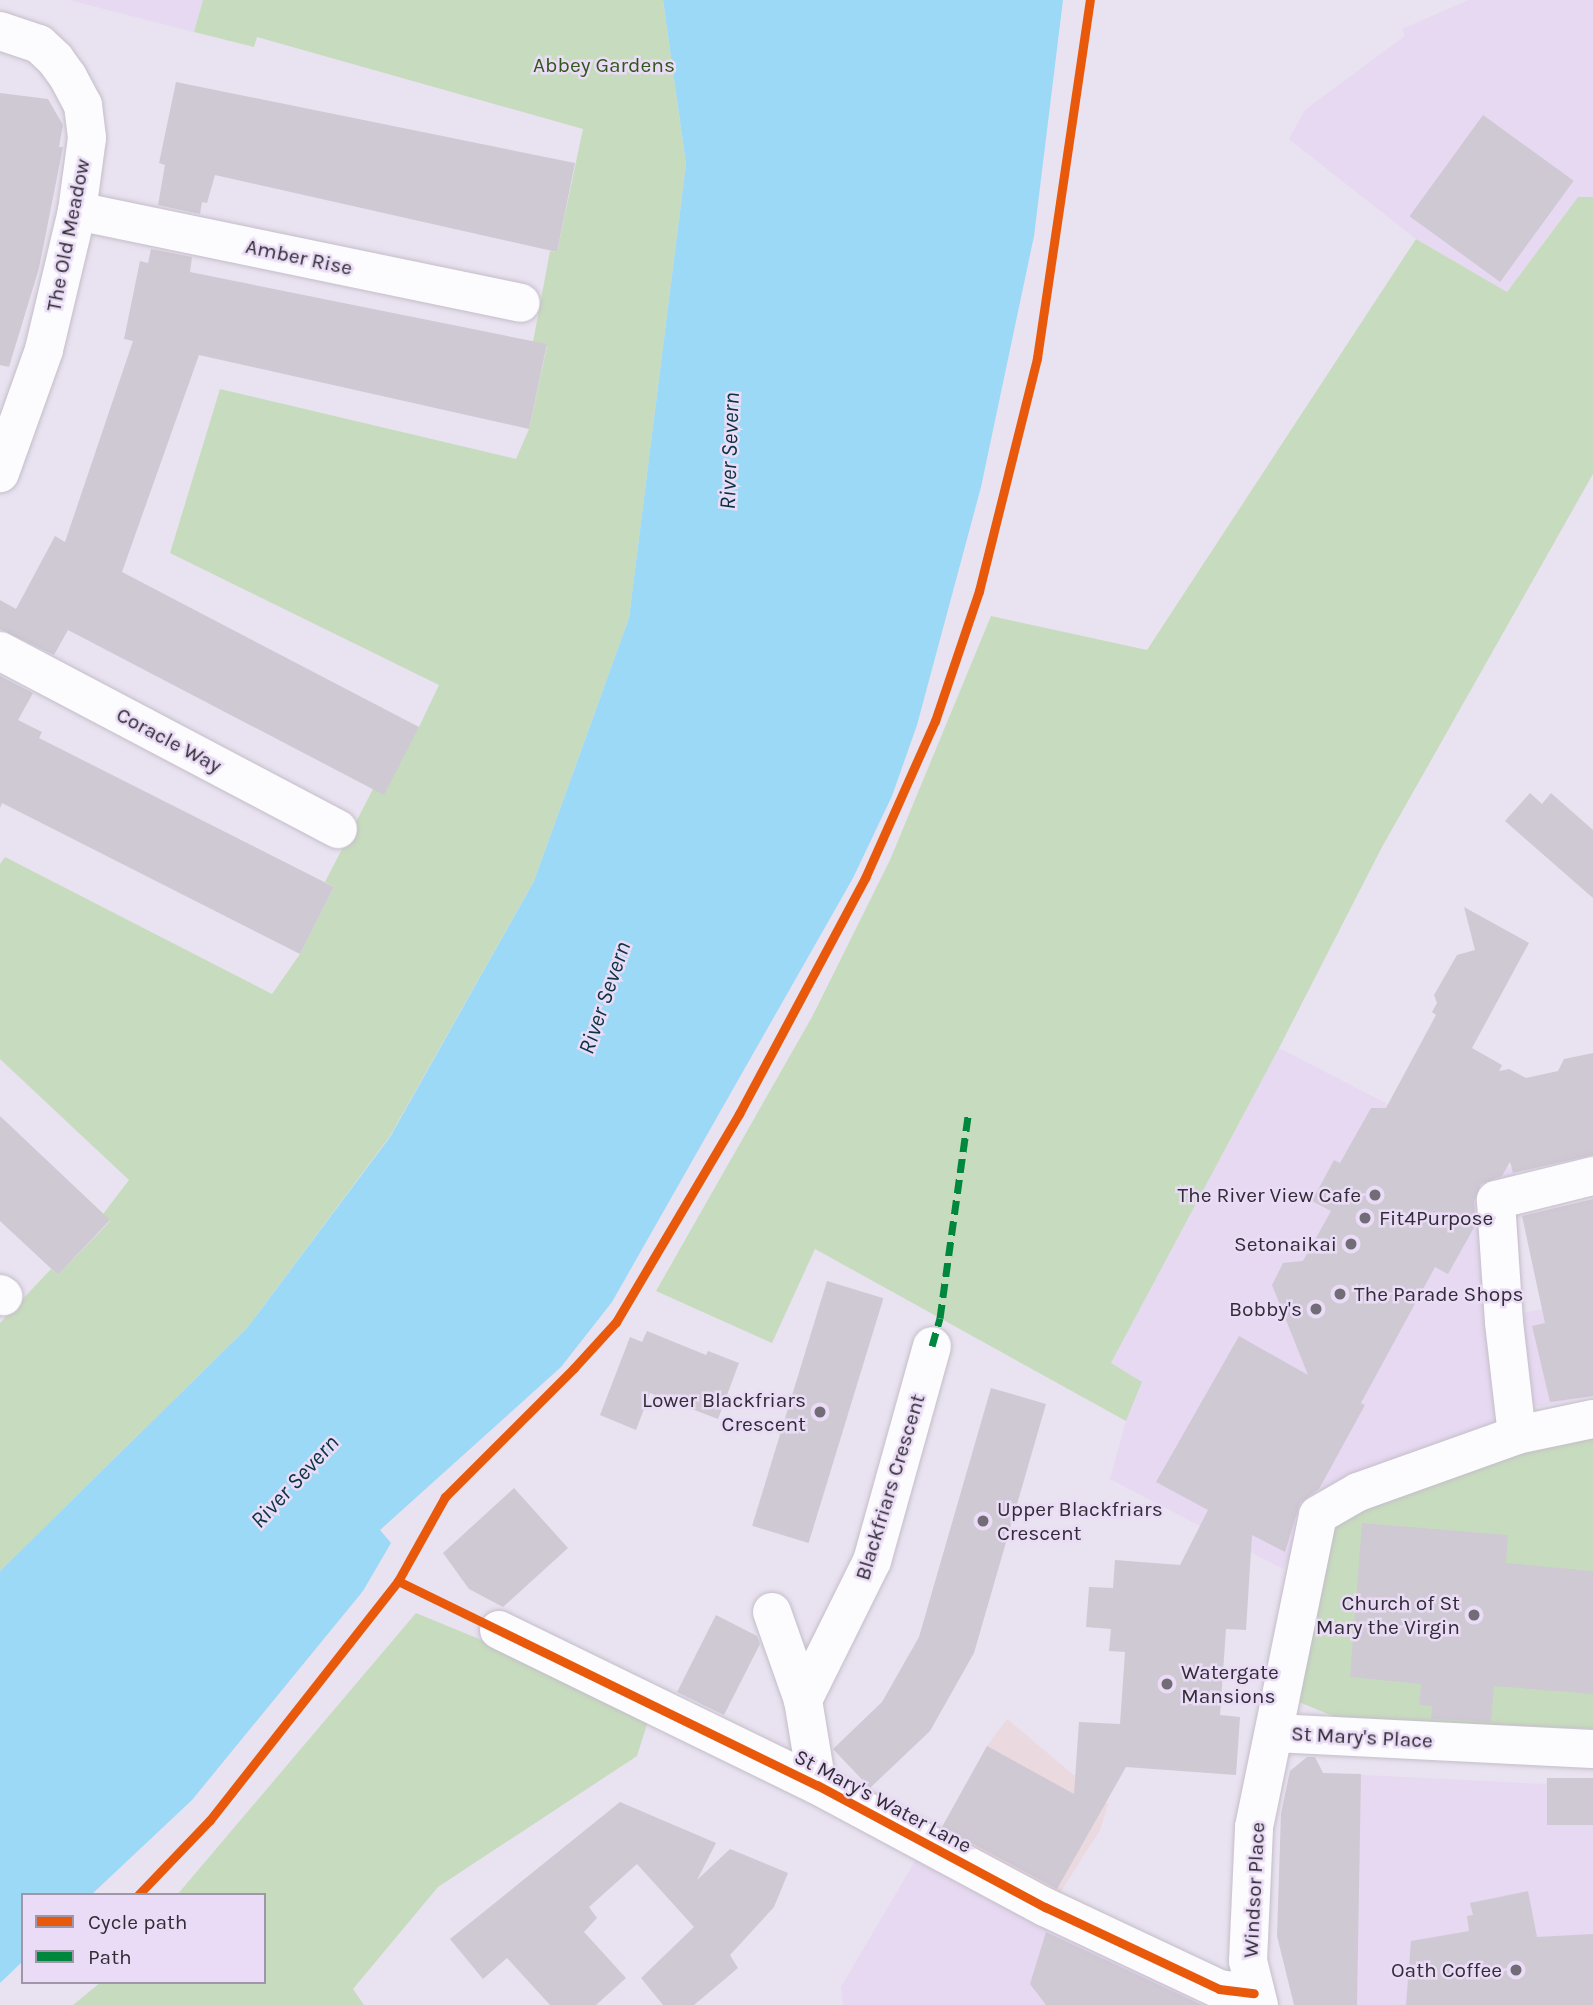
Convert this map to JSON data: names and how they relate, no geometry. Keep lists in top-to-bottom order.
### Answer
{
  "streets": {
    "street": [
      "The Old Meadow",
      "Amber Rise",
      "Coracle Way",
      "Blackfriars Crescent",
      "St Mary's Place",
      "St Mary's Water Lane",
      "Windsor Place"
    ]
  },
  "crossings": [
    ["The Old Meadow", "Amber Rise"],
    ["St Mary's Place", "Windsor Place"],
    ["St Mary's Water Lane", "Windsor Place"]
  ],
  "water": ["River Severn"],
  "parks": ["Abbey Gardens"],
  "places": [
    "The River View Cafe",
    "Fit4Purpose",
    "Setonaikai",
    "The Parade Shops",
    "Bobby's",
    "Lower Blackfriars Crescent",
    "Upper Blackfriars Crescent",
    "Church of St Mary the Virgin",
    "Watergate Mansions",
    "Oath Coffee"
  ],
  "legend": ["Cycle path", "Path"]
}
